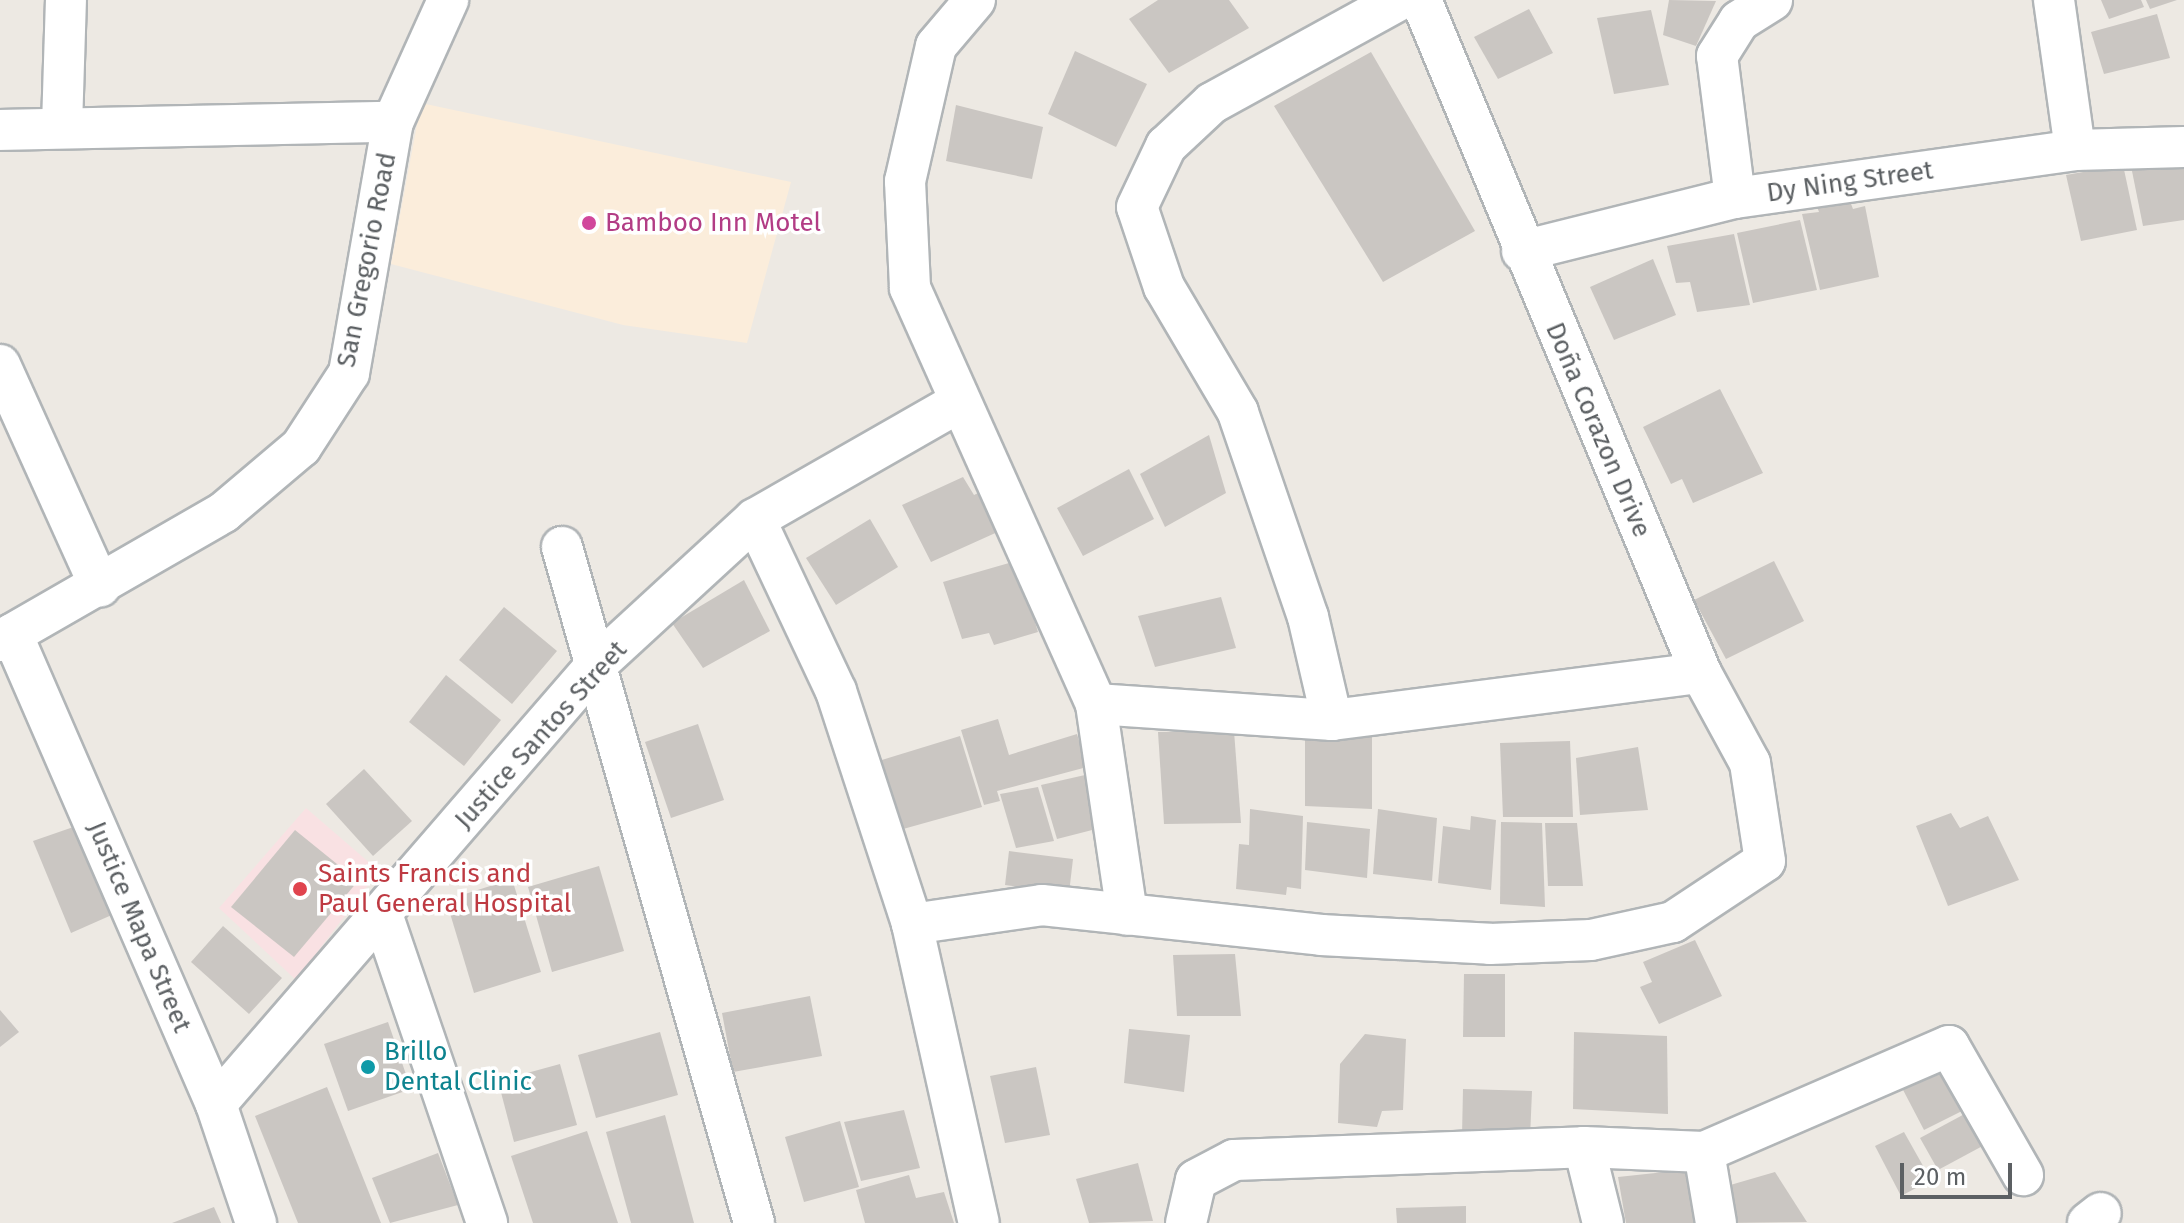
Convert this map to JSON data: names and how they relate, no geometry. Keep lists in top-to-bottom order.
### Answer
{
  "streets": {
    "street": [
      "Dy Ning Street",
      "San Gregorio Road",
      "Doña Corazon Drive",
      "Justice Santos Street",
      "Justice Mapa Street"
    ]
  },
  "crossings": [
    ["Dy Ning Street", "Doña Corazon Drive"],
    ["San Gregorio Road", "Justice Mapa Street"],
    ["Justice Santos Street", "Justice Mapa Street"]
  ],
  "places": ["Bamboo Inn Motel", "Saints Francis and Paul General Hospital", "Brillo Dental Clinic"],
  "scale_bar": "20 m"
}
